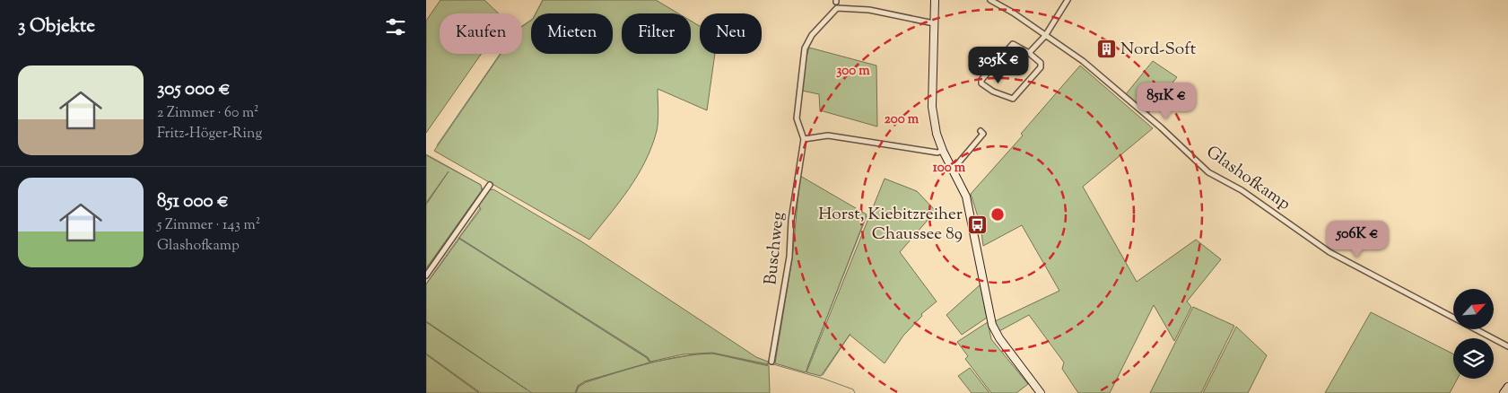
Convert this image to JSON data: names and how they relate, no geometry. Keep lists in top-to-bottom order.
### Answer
{
  "streets": {
    "street": ["Glashofkamp", "Buschweg"]
  },
  "places": {
    "building": ["Nord-Soft"],
    "bus stop": ["Horst, Kiebitzreiher Chaussee 89"]
  },
  "north": "top right",
  "page": {
    "heading": "3 Objekte",
    "chip": [
      "Kaufen",
      "Mieten",
      "Filter",
      "Neu"
    ],
    "price": ["305K €", "851K €", "506K €"],
    "list": [
      {
        "name": "305 000 €",
        "note": "2 Zimmer · 60 m² · Fritz-Höger-Ring"
      },
      {
        "name": "851 000 €",
        "note": "5 Zimmer · 143 m² · Glashofkamp"
      }
    ]
  },
  "rings": ["300 m", "200 m", "100 m"]
}
